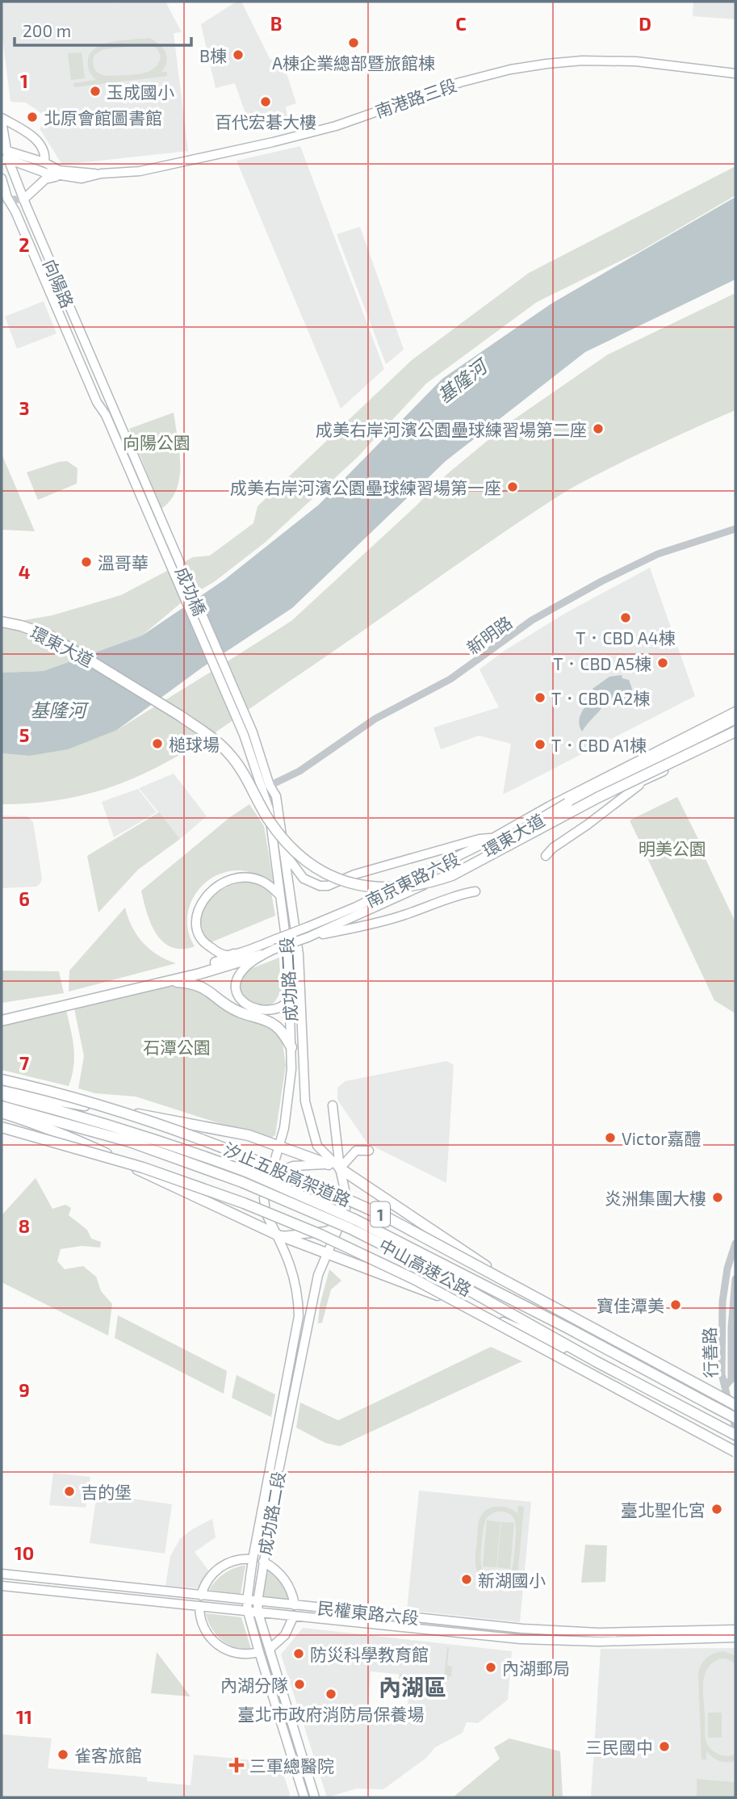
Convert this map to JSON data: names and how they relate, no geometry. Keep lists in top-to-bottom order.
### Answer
{
  "streets": {
    "highway": [
      "環東大道",
      "汐止五股高架道路",
      "1",
      "中山高速公路"
    ],
    "main road": [
      "南港路三段",
      "向陽路",
      "成功橋",
      "南京東路六段",
      "成功路二段",
      "民權東路六段"
    ],
    "street": ["新明路", "行善路"]
  },
  "crossings": [
    ["向陽路", "成功橋"],
    ["成功橋", "成功路二段"],
    ["新明路", "成功路二段"],
    ["環東大道", "南京東路六段"],
    ["成功路二段", "民權東路六段"]
  ],
  "districts": ["內湖區"],
  "water": ["基隆河"],
  "parks": ["向陽公園", "明美公園", "石潭公園"],
  "places": {
    "other": [
      "A棟企業總部暨旅館棟",
      "B棟",
      "玉成國小",
      "百代宏碁大樓",
      "北原會館圖書館",
      "成美右岸河濱公園壘球練習場第二座",
      "成美右岸河濱公園壘球練習場第一座",
      "溫哥華",
      "T．CBD A4棟",
      "T．CBD A5棟",
      "T．CBD A2棟",
      "槌球場",
      "T．CBD A1棟",
      "Victor嘉醴",
      "炎洲集團大樓",
      "寶佳潭美",
      "吉的堡",
      "臺北聖化宮",
      "新湖國小",
      "防災科學教育館",
      "內湖郵局",
      "內湖分隊",
      "臺北市政府消防局保養場",
      "三民國中",
      "雀客旅館"
    ],
    "health": ["三軍總醫院"]
  },
  "scale_bar": "200 m",
  "grid": {
    "columns": ["B", "C", "D"],
    "rows": [
      "1",
      "2",
      "3",
      "4",
      "5",
      "6",
      "7",
      "8",
      "9",
      "10",
      "11"
    ]
  }
}
